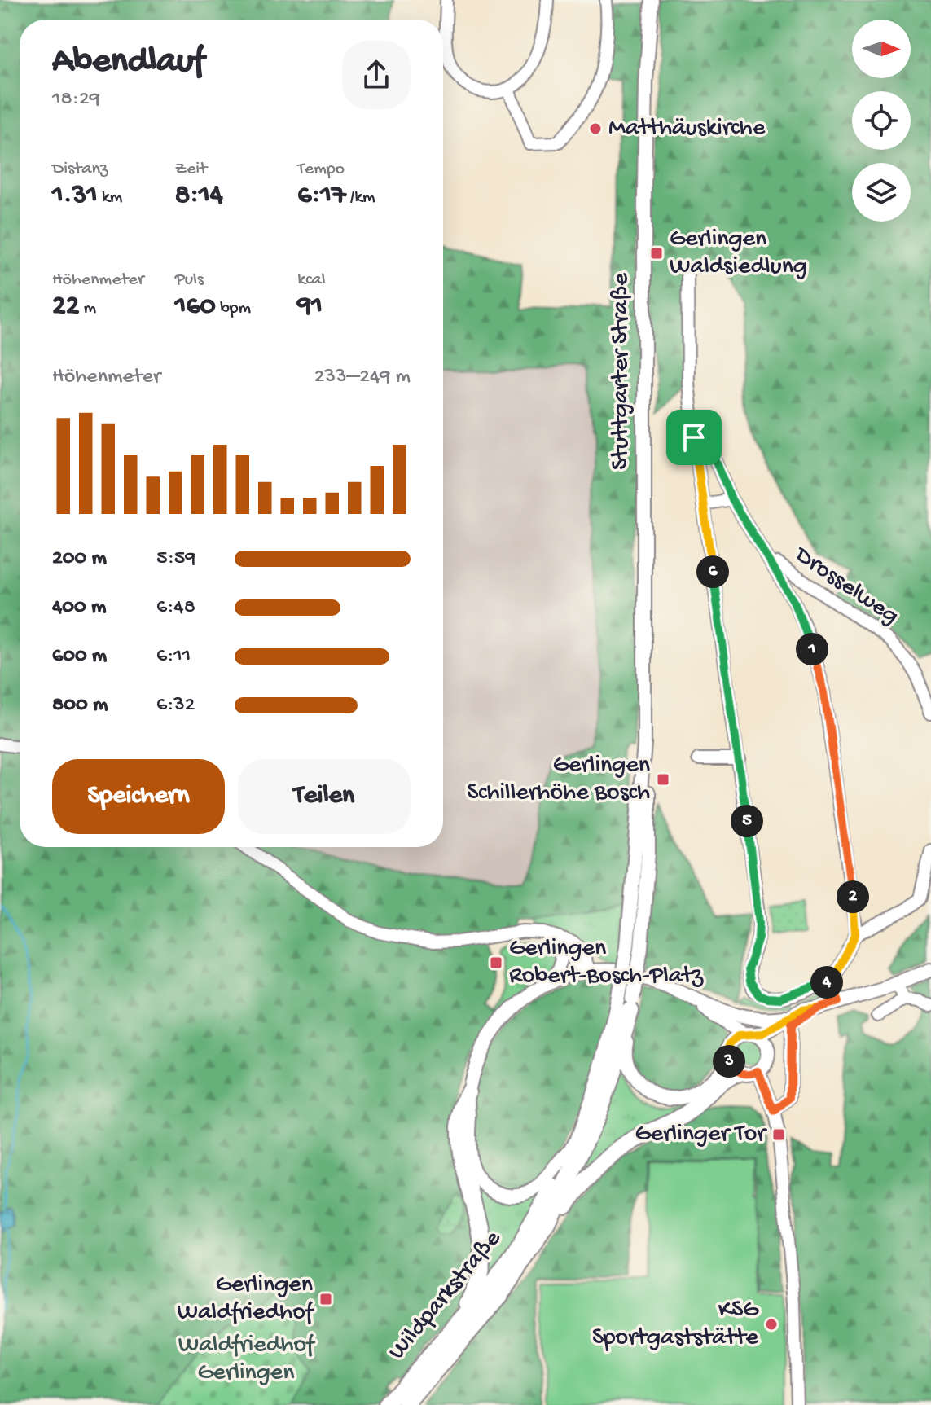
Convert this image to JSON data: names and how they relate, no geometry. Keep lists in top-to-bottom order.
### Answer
{
  "streets": {
    "highway": ["Wildparkstraße"],
    "main road": ["Stuttgarter Straße"],
    "street": ["Drosselweg"]
  },
  "crossings": [
    ["Stuttgarter Straße", "Wildparkstraße"]
  ],
  "parks": ["Waldfriedhof Gerlingen"],
  "places": {
    "other": ["Matthäuskirche", "KSG Sportgaststätte"],
    "transit": [
      "Gerlingen Waldsiedlung",
      "Gerlingen Schillerhöhe Bosch",
      "Gerlingen Robert-Bosch-Platz",
      "Gerlinger Tor",
      "Gerlingen Waldfriedhof"
    ]
  },
  "north": "right",
  "page": {
    "heading": ["Abendlauf", "18:29"],
    "stats": [
      ["Distanz", "1.31 km"],
      ["Zeit", "8:14"],
      ["Tempo", "6:17 /km"],
      ["Höhenmeter", "22 m"],
      ["Puls", "160 bpm"],
      ["kcal", "91"]
    ],
    "chart": ["Höhenmeter", "233–249 m"],
    "list": [
      {
        "name": "200 m",
        "note": "5:59"
      },
      {
        "name": "400 m",
        "note": "6:48"
      },
      {
        "name": "600 m",
        "note": "6:11"
      },
      {
        "name": "800 m",
        "note": "6:32"
      }
    ],
    "pins": [
      "6",
      "1",
      "5",
      "2",
      "4",
      "3"
    ],
    "buttons": ["Speichern", "Teilen"]
  }
}
